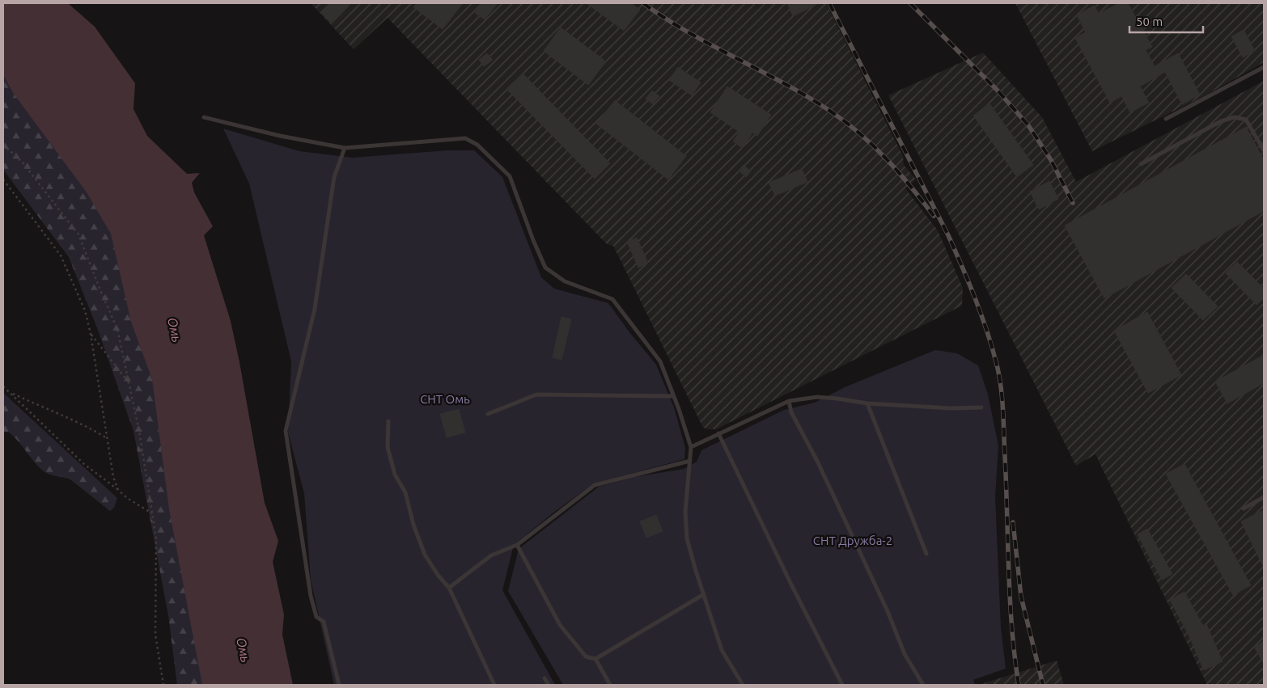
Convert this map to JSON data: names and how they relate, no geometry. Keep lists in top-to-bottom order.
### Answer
{
  "water": ["Омь"],
  "parks": ["СНТ Омь", "СНТ Дружба-2"],
  "scale_bar": "50 m"
}
